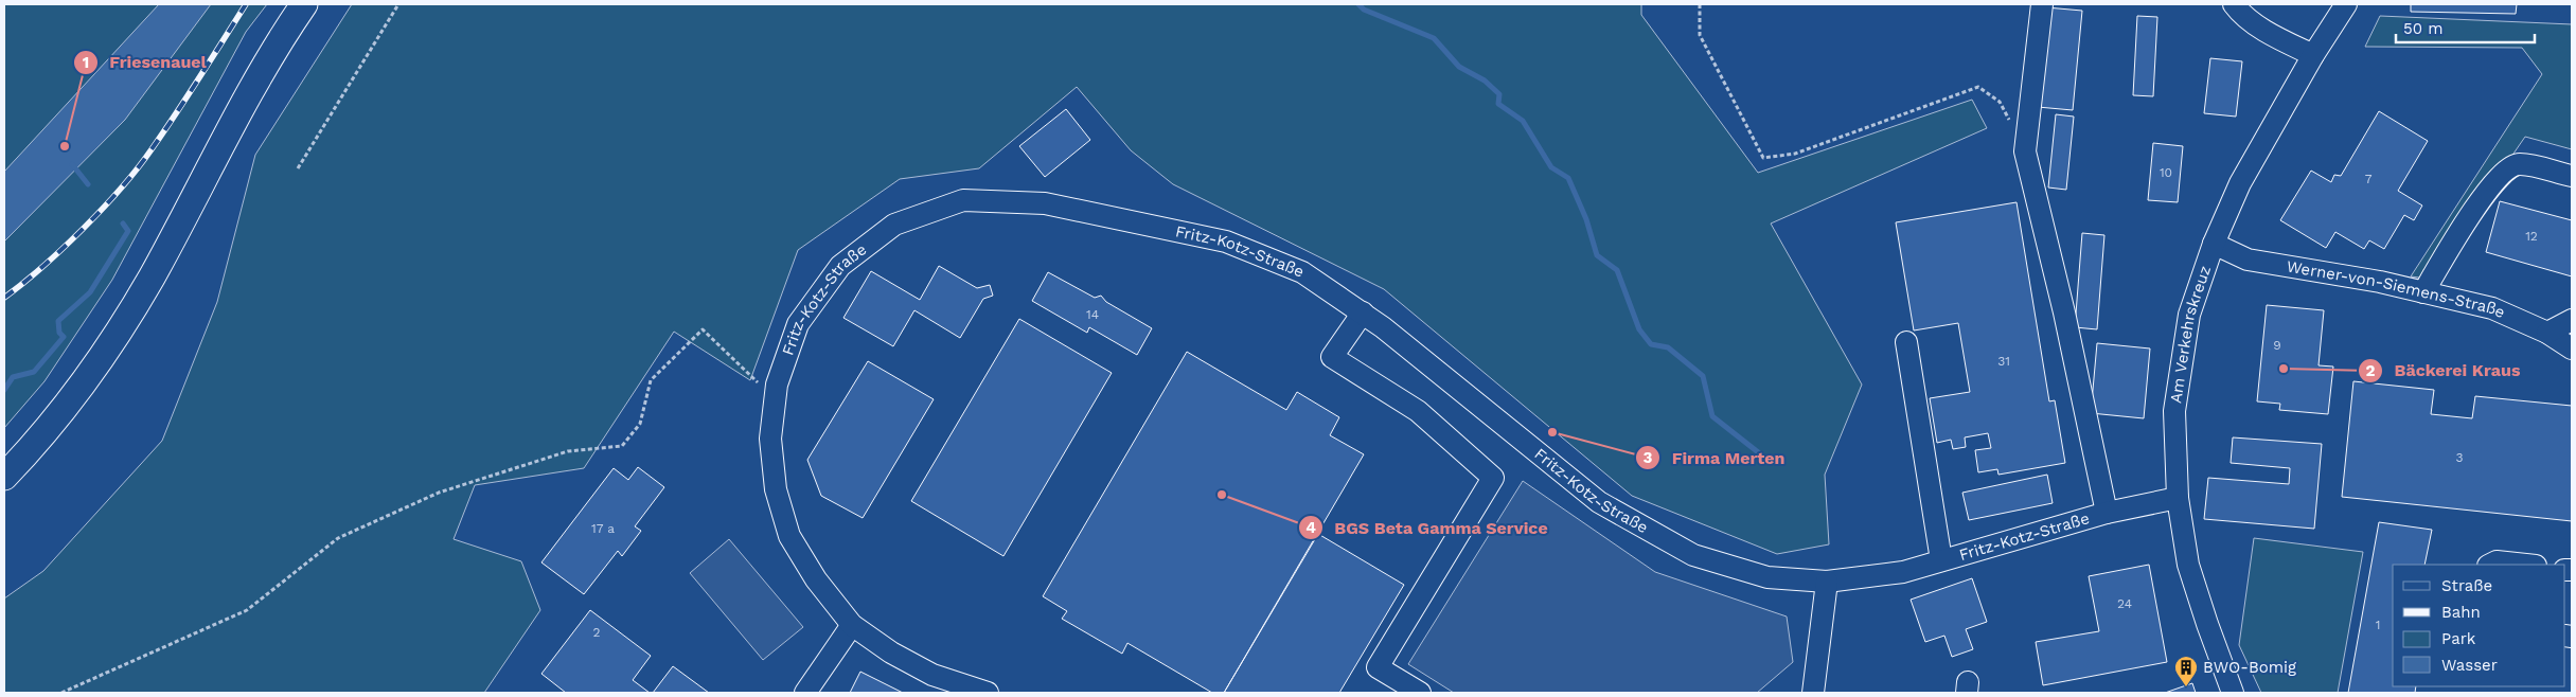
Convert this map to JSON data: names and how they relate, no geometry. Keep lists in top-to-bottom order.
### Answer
{
  "streets": {
    "street": ["Fritz-Kotz-Straße", "Werner-von-Siemens-Straße", "Am Verkehrskreuz"]
  },
  "crossings": [
    ["Fritz-Kotz-Straße", "Am Verkehrskreuz"],
    ["Werner-von-Siemens-Straße", "Am Verkehrskreuz"]
  ],
  "places": {
    "other": [
      "Friesenauel",
      "Bäckerei Kraus",
      "Firma Merten",
      "BGS Beta Gamma Service"
    ],
    "building": ["BWO-Bomig"]
  },
  "house_numbers": [
    "10",
    "7",
    "12",
    "14",
    "9",
    "31",
    "3",
    "17 a",
    "24",
    "1",
    "2"
  ],
  "legend": [
    "Straße",
    "Bahn",
    "Park",
    "Wasser"
  ],
  "scale_bar": "50 m"
}
